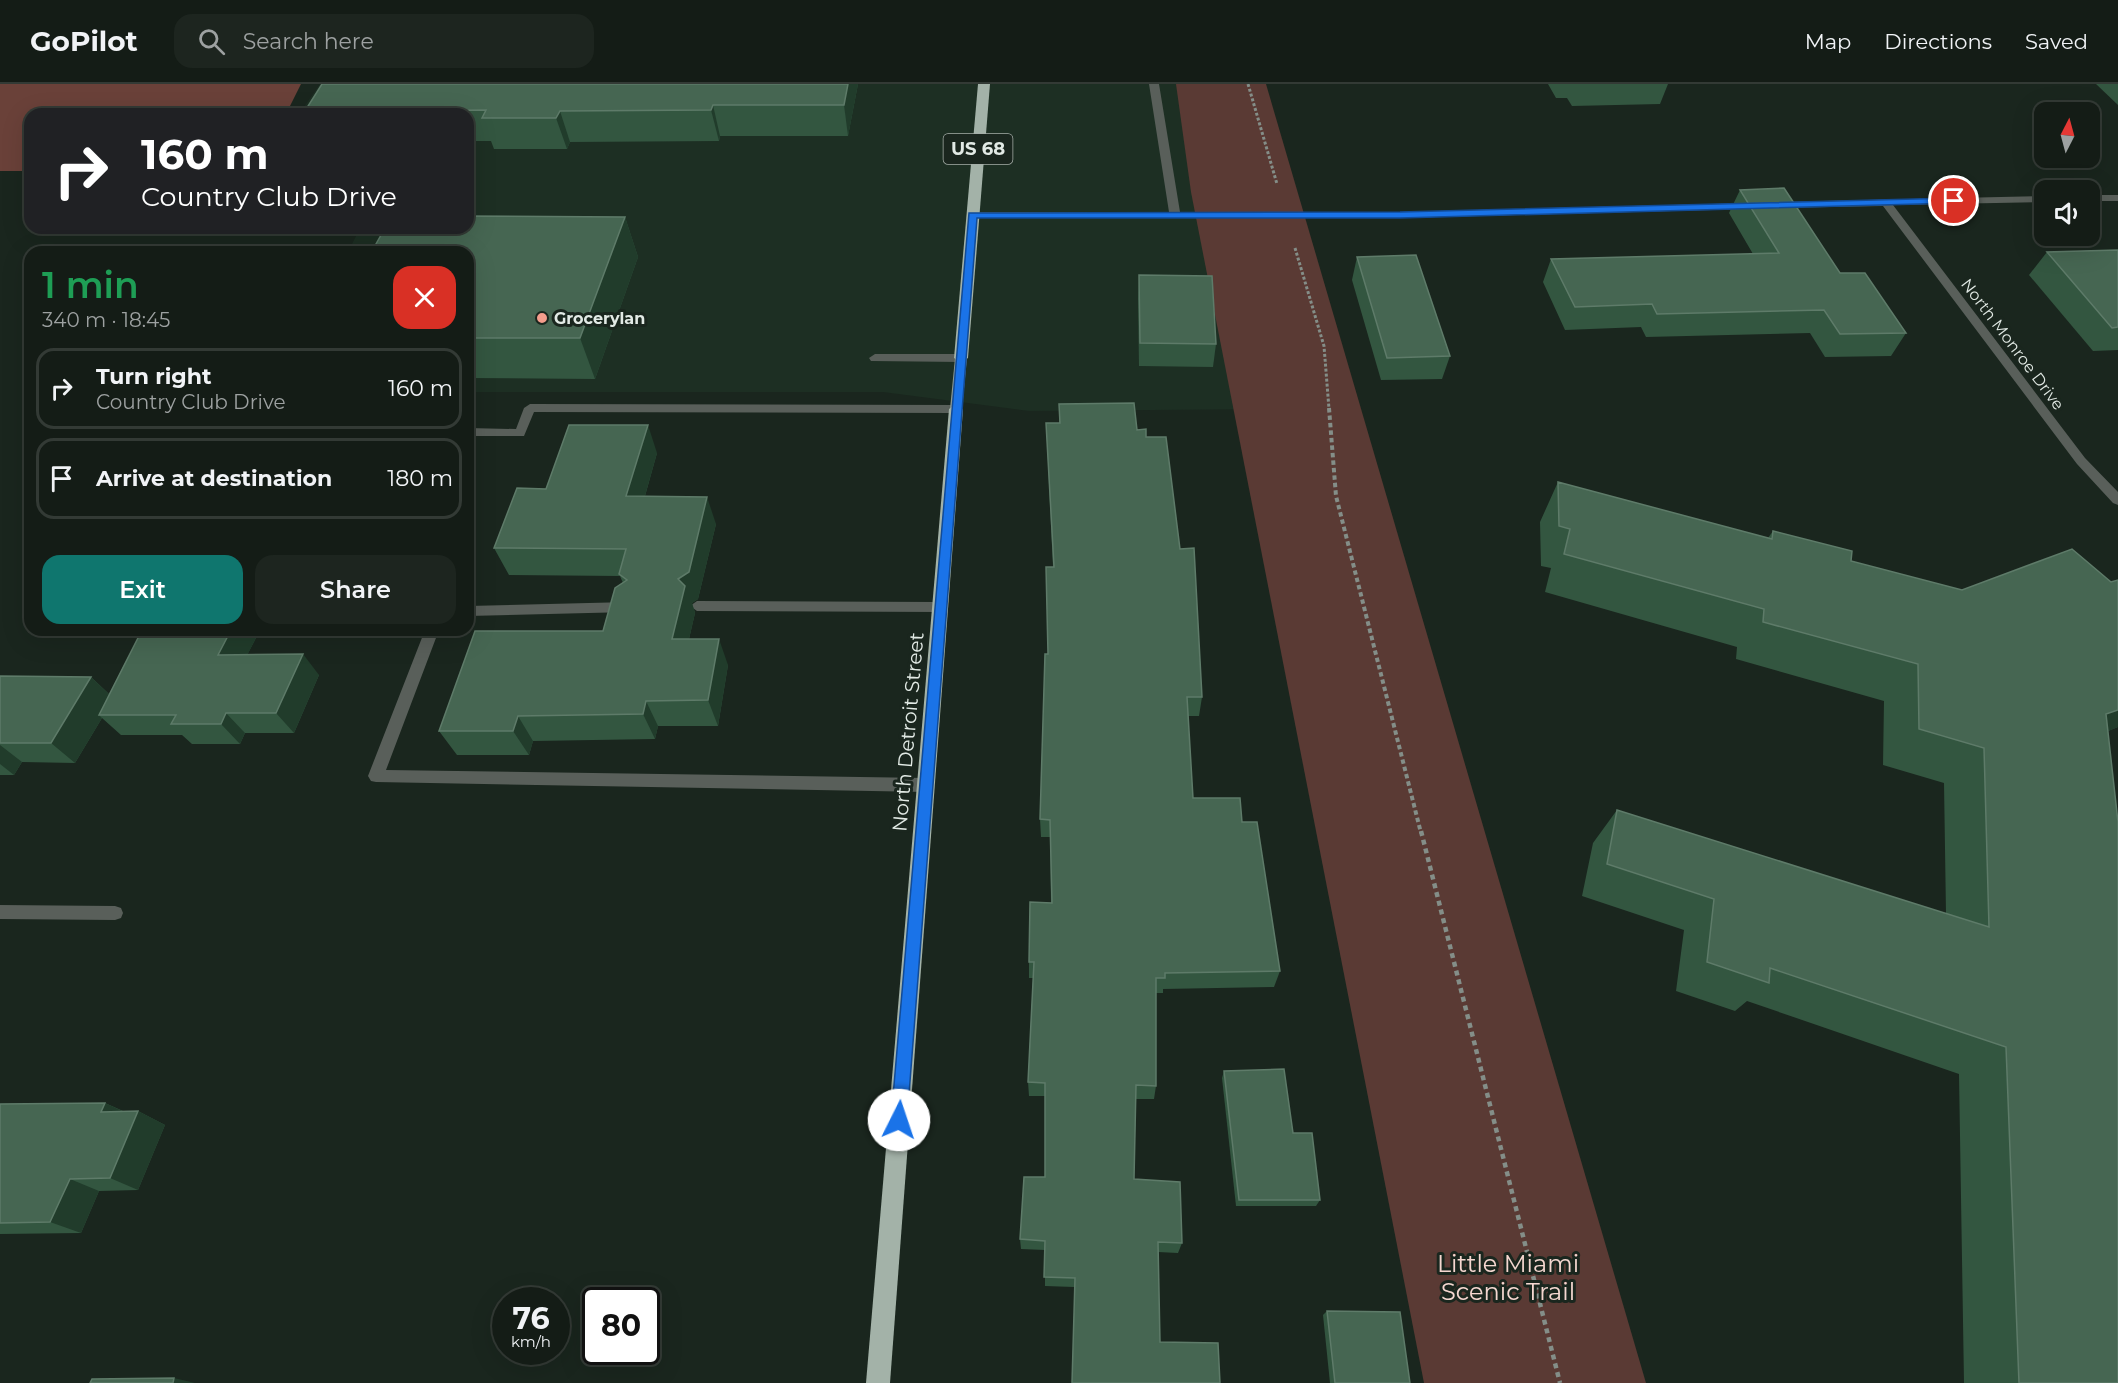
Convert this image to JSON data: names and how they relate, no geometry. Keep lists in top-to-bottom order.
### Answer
{
  "streets": {
    "highway": ["US 68", "North Detroit Street"],
    "street": ["North Monroe Drive"]
  },
  "parks": ["Little Miami Scenic Trail"],
  "places": ["Grocerylan"],
  "north": "top",
  "page": {
    "header": "GoPilot",
    "search": "Search here",
    "nav": ["Map", "Directions", "Saved"],
    "turn": ["160 m", "Country Club Drive"],
    "heading": ["1 min", "340 m · 18:45"],
    "list": [
      {
        "name": "Turn right",
        "note": "Country Club Drive",
        "value": "160 m"
      },
      {
        "name": "Arrive at destination",
        "value": "180 m"
      }
    ],
    "buttons": ["Exit", "Share"],
    "speed": "76 km/h",
    "limit": "80"
  }
}
